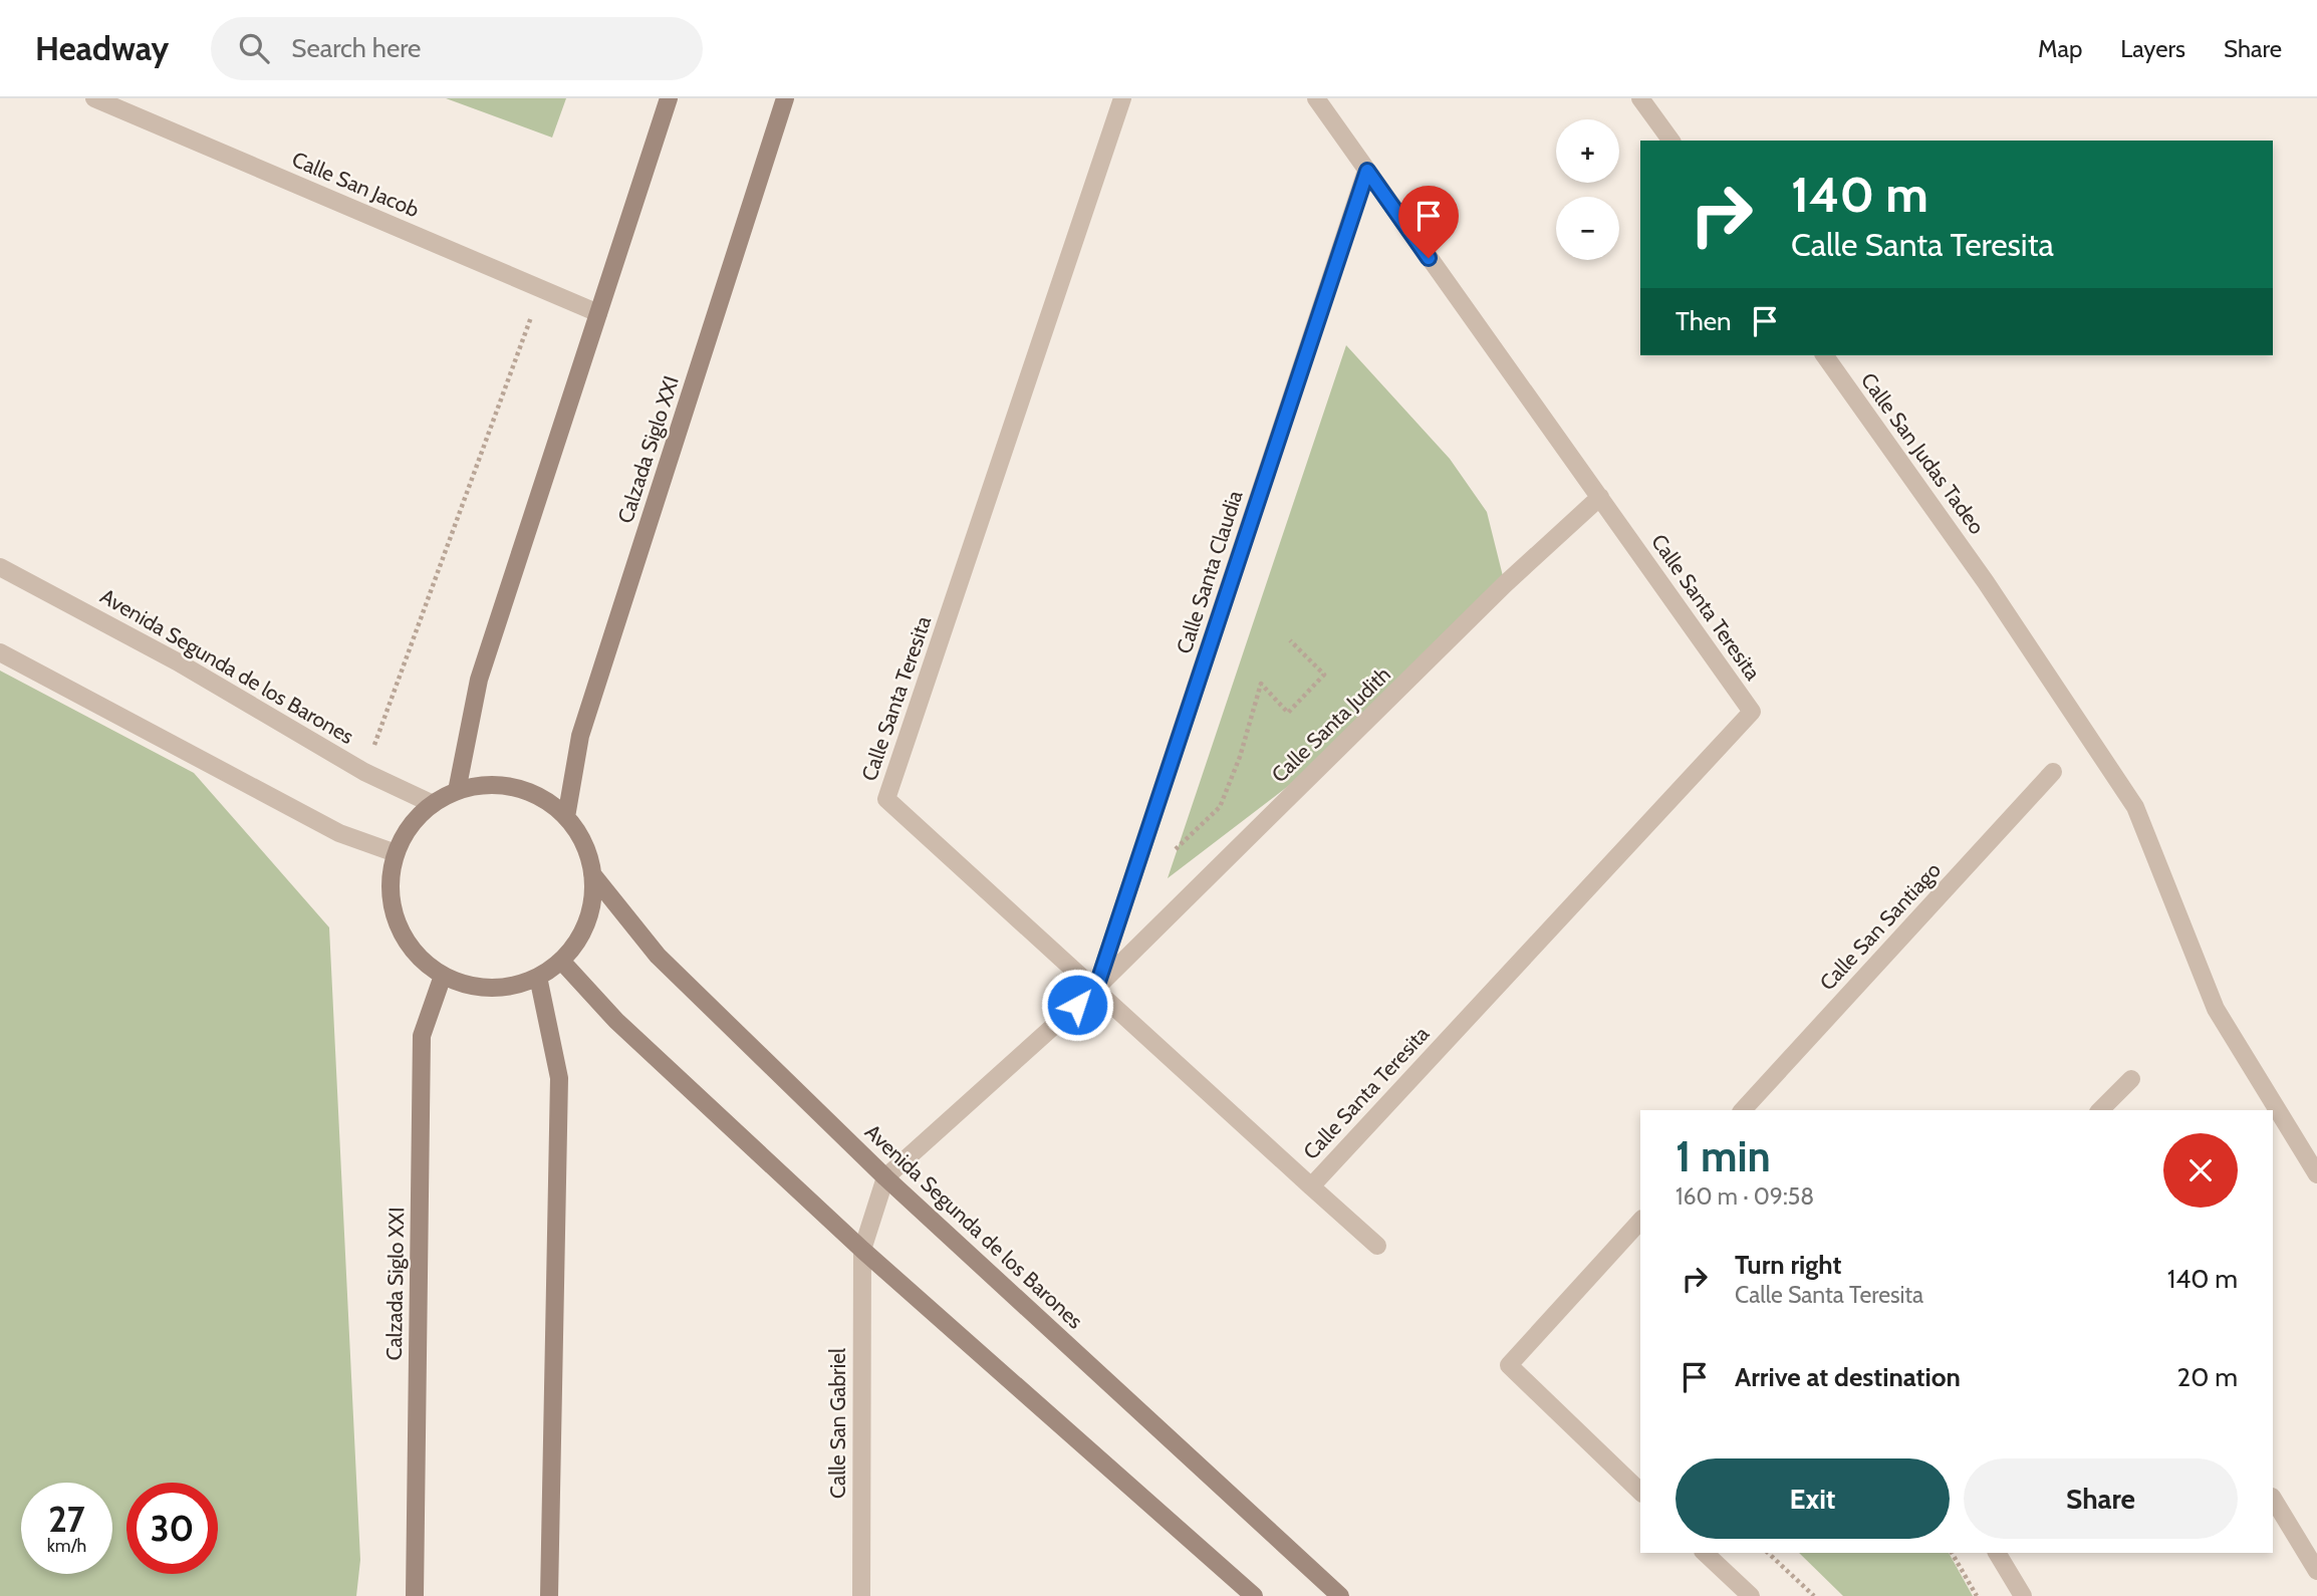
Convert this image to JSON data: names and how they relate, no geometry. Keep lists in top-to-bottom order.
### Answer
{
  "streets": {
    "main road": ["Calzada Siglo XXI", "Avenida Segunda de los Barones"],
    "street": [
      "Calle San Jacob",
      "Calle San Judas Tadeo",
      "Calle Santa Claudia",
      "Calle Santa Teresita",
      "Calle Santa Judith",
      "Calle San Santiago",
      "Calle San Gabriel"
    ]
  },
  "crossings": [
    ["Calzada Siglo XXI", "Avenida Segunda de los Barones"],
    ["Calle Santa Claudia", "Calle Santa Teresita"],
    ["Calle Santa Claudia", "Calle Santa Judith"],
    ["Calle Santa Teresita", "Calle Santa Judith"],
    ["Avenida Segunda de los Barones", "Calle Santa Judith"],
    ["Avenida Segunda de los Barones", "Calle San Gabriel"],
    ["Calle Santa Judith", "Calle San Gabriel"]
  ],
  "page": {
    "header": "Headway",
    "search": "Search here",
    "nav": ["Map", "Layers", "Share"],
    "map_buttons": ["+", "−"],
    "turn": ["140 m", "Calle Santa Teresita"],
    "then": "Then",
    "heading": ["1 min", "160 m · 09:58"],
    "list": [
      {
        "name": "Turn right",
        "note": "Calle Santa Teresita",
        "value": "140 m"
      },
      {
        "name": "Arrive at destination",
        "value": "20 m"
      }
    ],
    "buttons": ["Exit", "Share"],
    "speed": "27 km/h",
    "limit": "30"
  }
}
